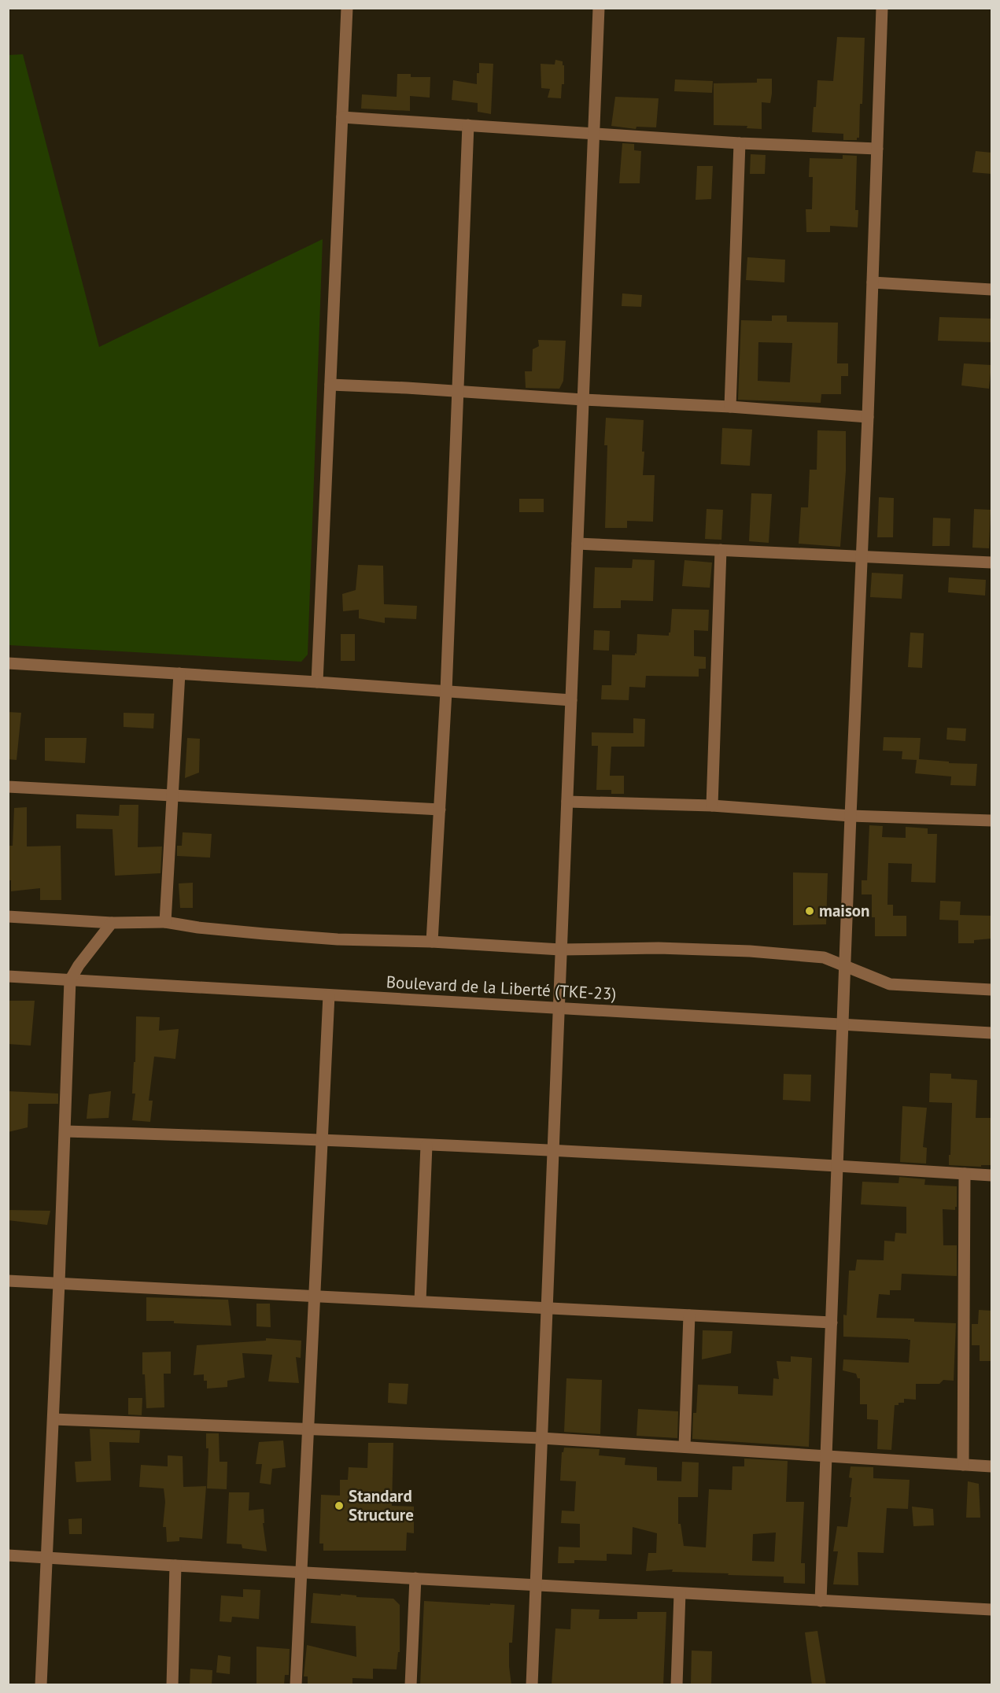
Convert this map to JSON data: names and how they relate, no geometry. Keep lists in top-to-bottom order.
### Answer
{
  "streets": {
    "street": ["Boulevard de la Liberté (TKE-23)"]
  },
  "places": ["maison", "Standard Structure"]
}
